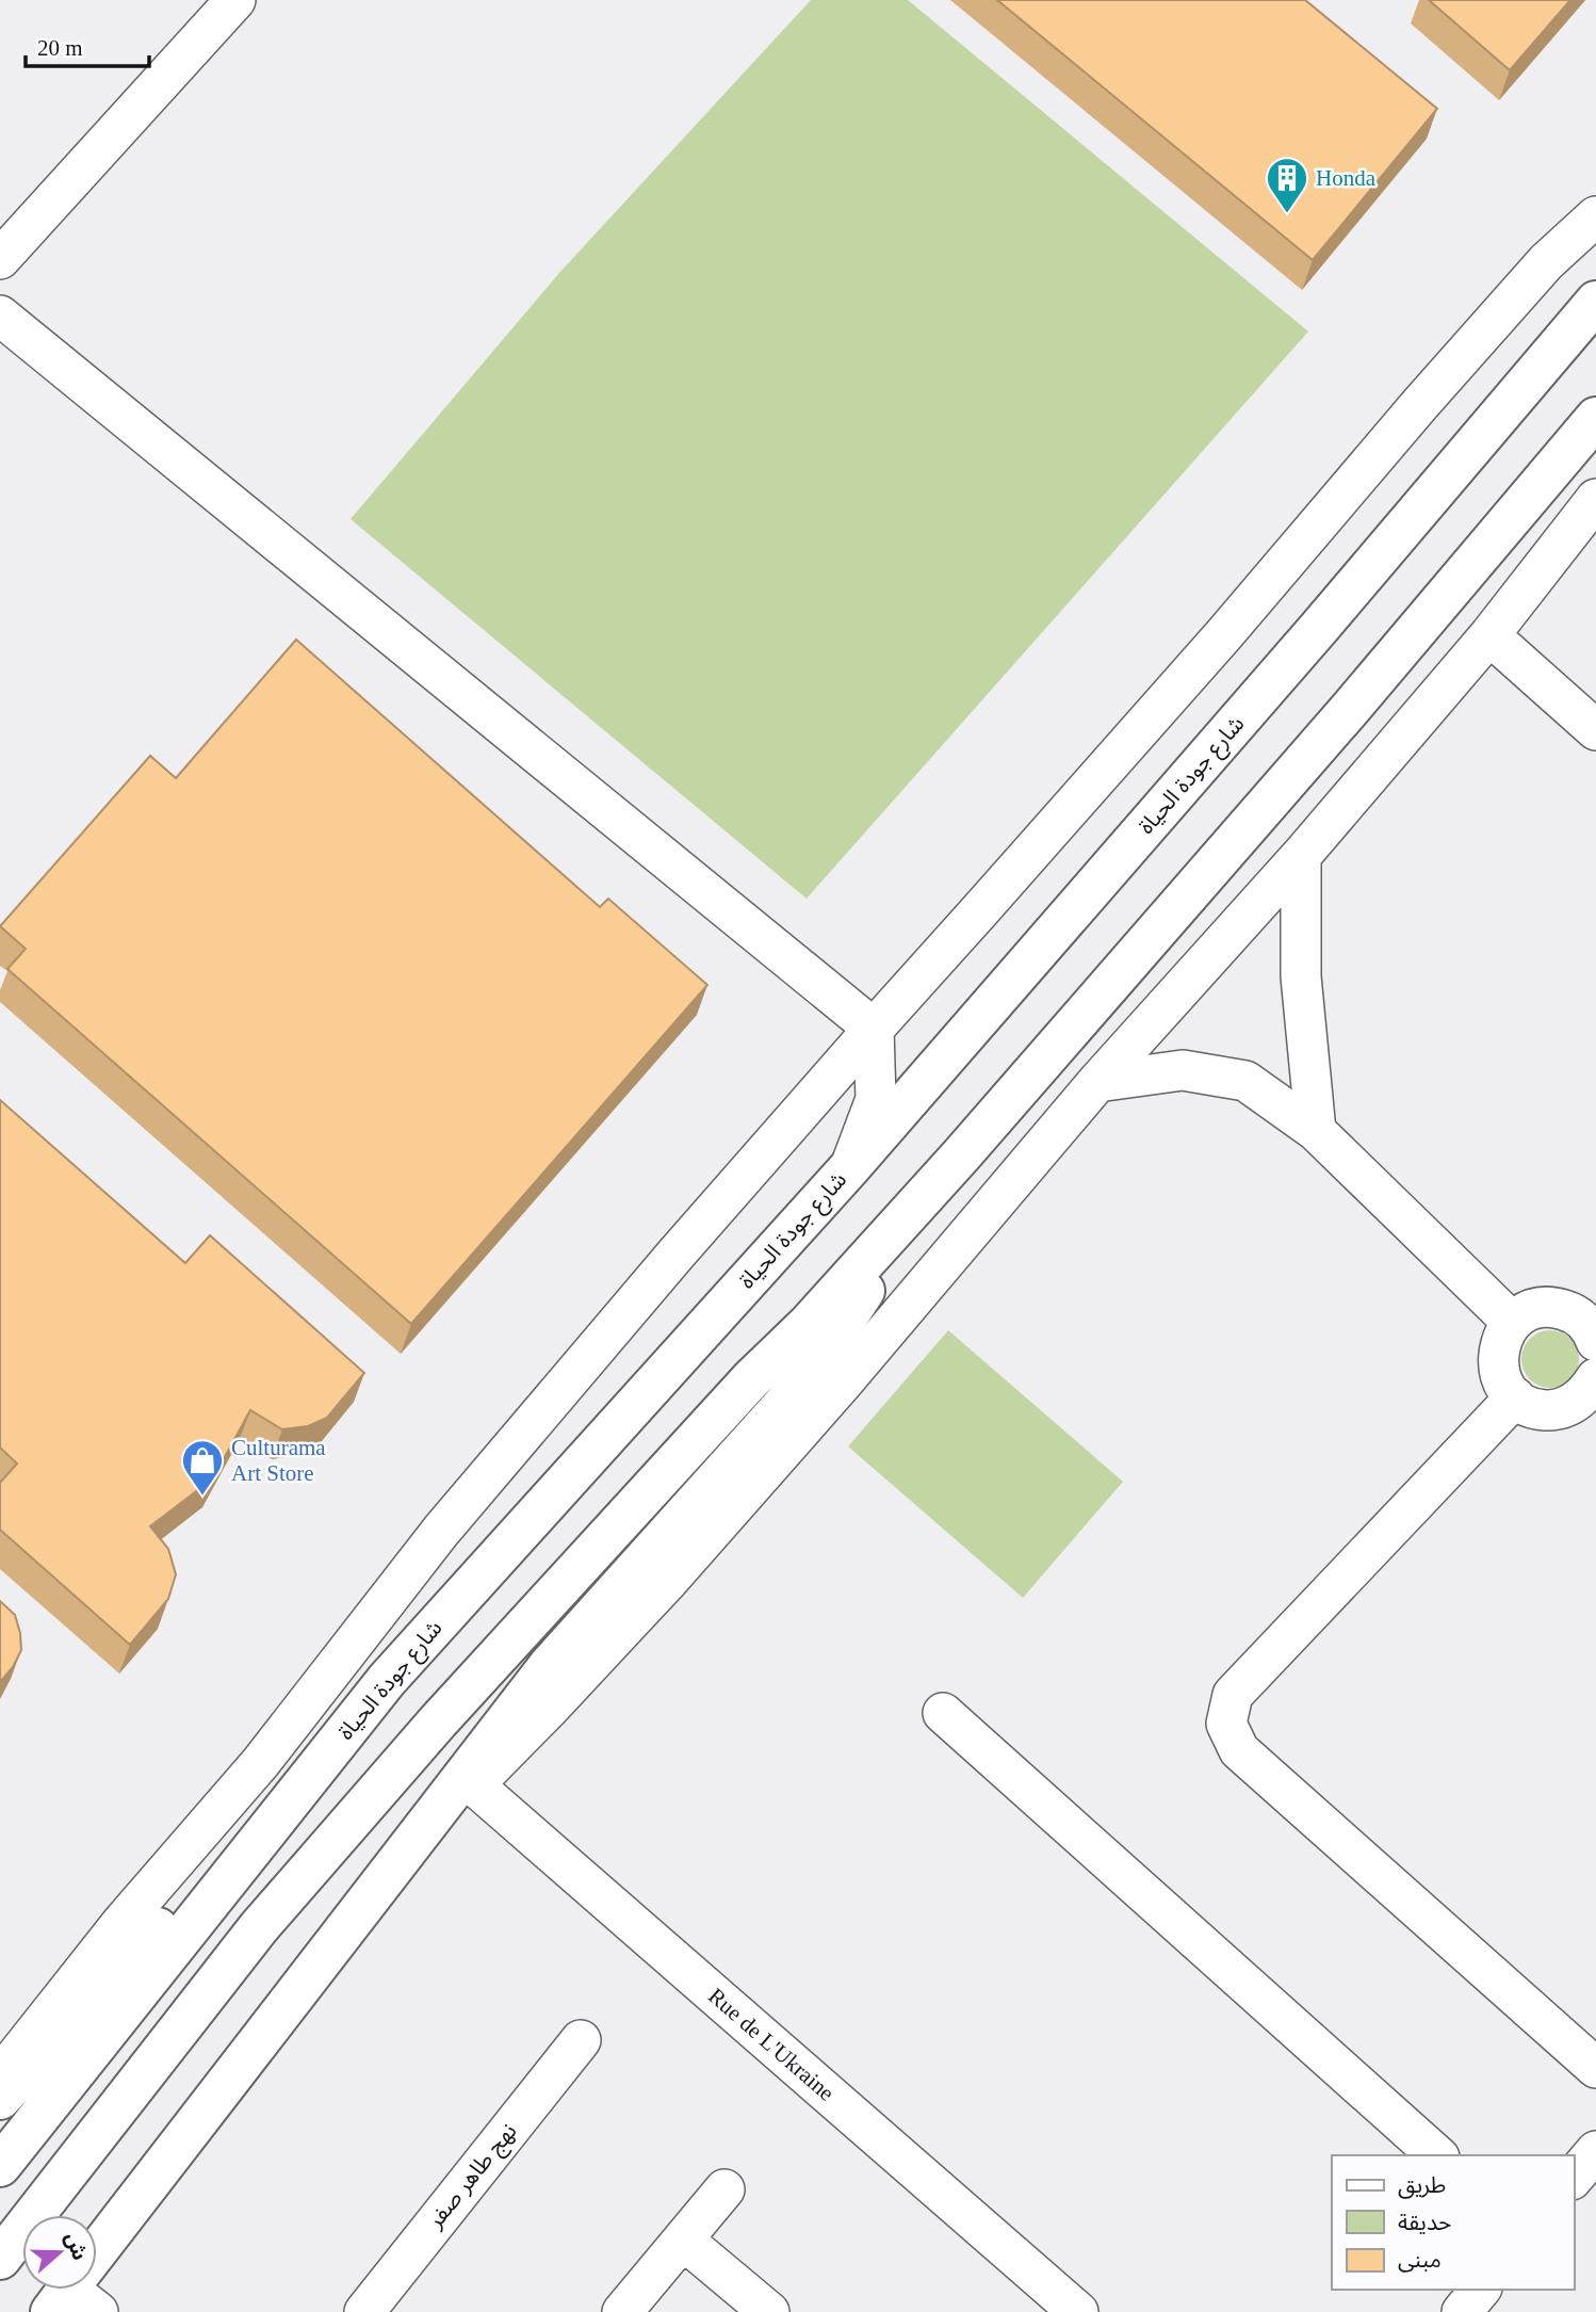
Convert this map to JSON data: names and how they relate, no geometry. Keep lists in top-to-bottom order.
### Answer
{
  "streets": {
    "highway": ["شارع جودة الحياة"],
    "street": ["Rue de L'Ukraine", "نهج طاهر صفر"]
  },
  "places": {
    "building": ["Honda"],
    "shop": ["Culturama Art Store"]
  },
  "legend": ["طريق", "حديقة", "مبنى"],
  "scale_bar": "20 m",
  "north": "right"
}
